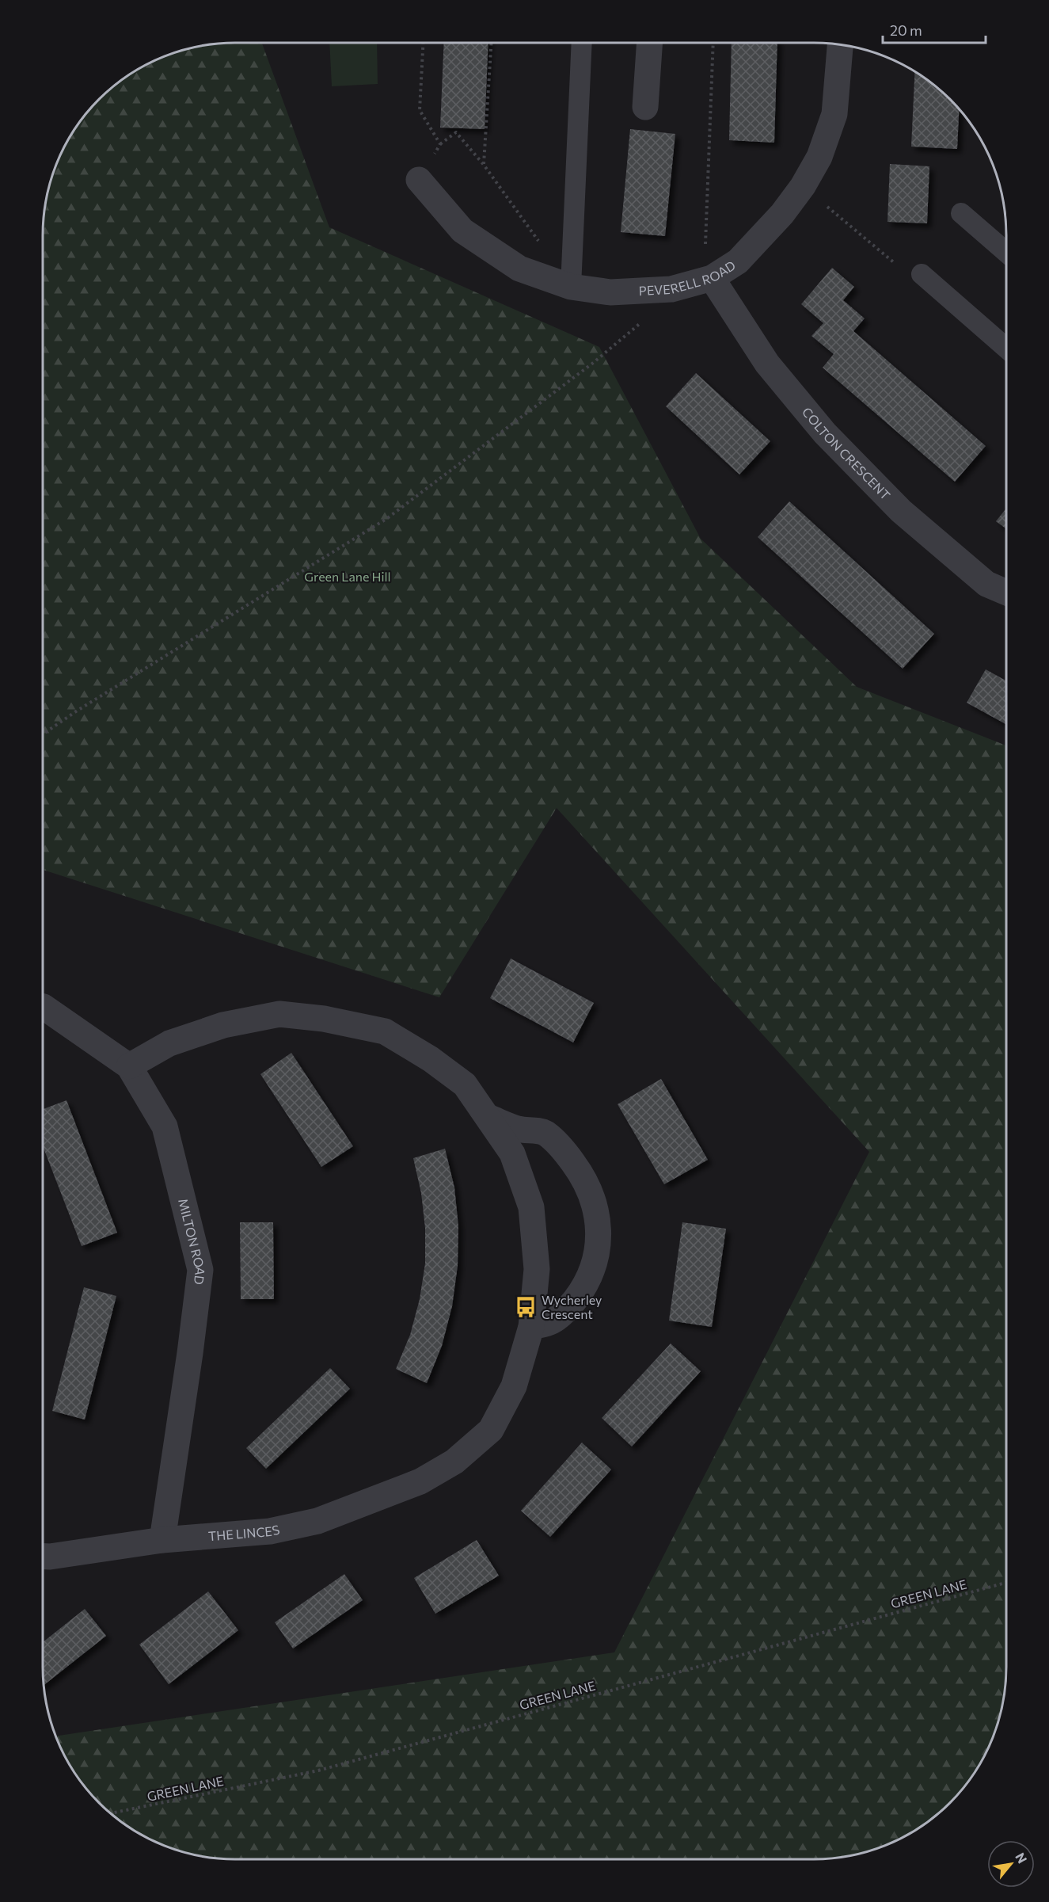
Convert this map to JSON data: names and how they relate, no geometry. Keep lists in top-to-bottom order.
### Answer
{
  "streets": {
    "street": [
      "PEVERELL ROAD",
      "COLTON CRESCENT",
      "MILTON ROAD",
      "THE LINCES"
    ],
    "path": ["GREEN LANE"]
  },
  "crossings": [
    ["PEVERELL ROAD", "COLTON CRESCENT"],
    ["MILTON ROAD", "THE LINCES"]
  ],
  "parks": ["Green Lane Hill"],
  "places": {
    "bus stop": ["Wycherley Crescent"]
  },
  "scale_bar": "20 m",
  "north": "top right"
}
